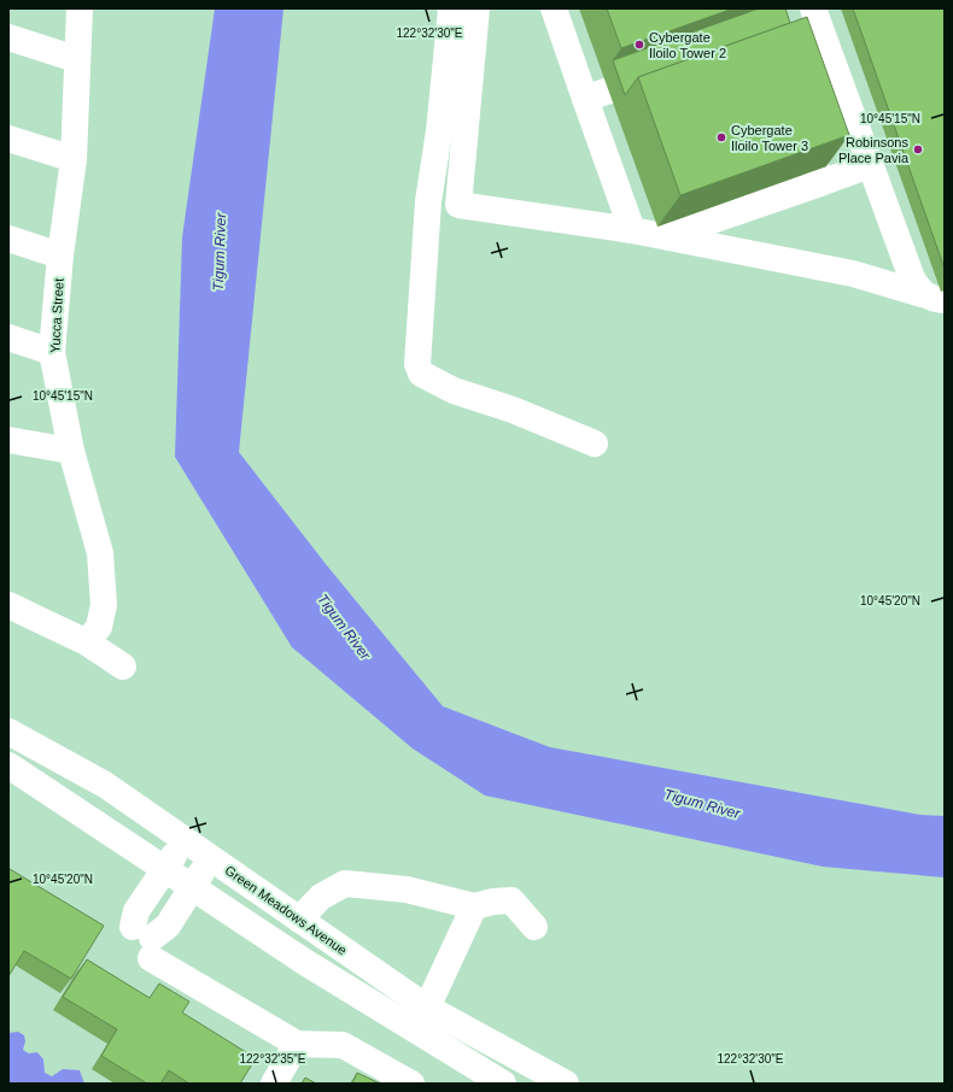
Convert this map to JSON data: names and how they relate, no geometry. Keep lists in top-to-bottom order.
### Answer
{
  "streets": {
    "street": ["Yucca Street", "Green Meadows Avenue"]
  },
  "water": ["Tigum River"],
  "places": ["Cybergate Iloilo Tower 2", "Cybergate Iloilo Tower 3", "Robinsons Place Pavia"],
  "coordinates": [
    "122°32'30\"E",
    "10°45'15\"N",
    "10°45'20\"N",
    "122°32'35\"E"
  ]
}
